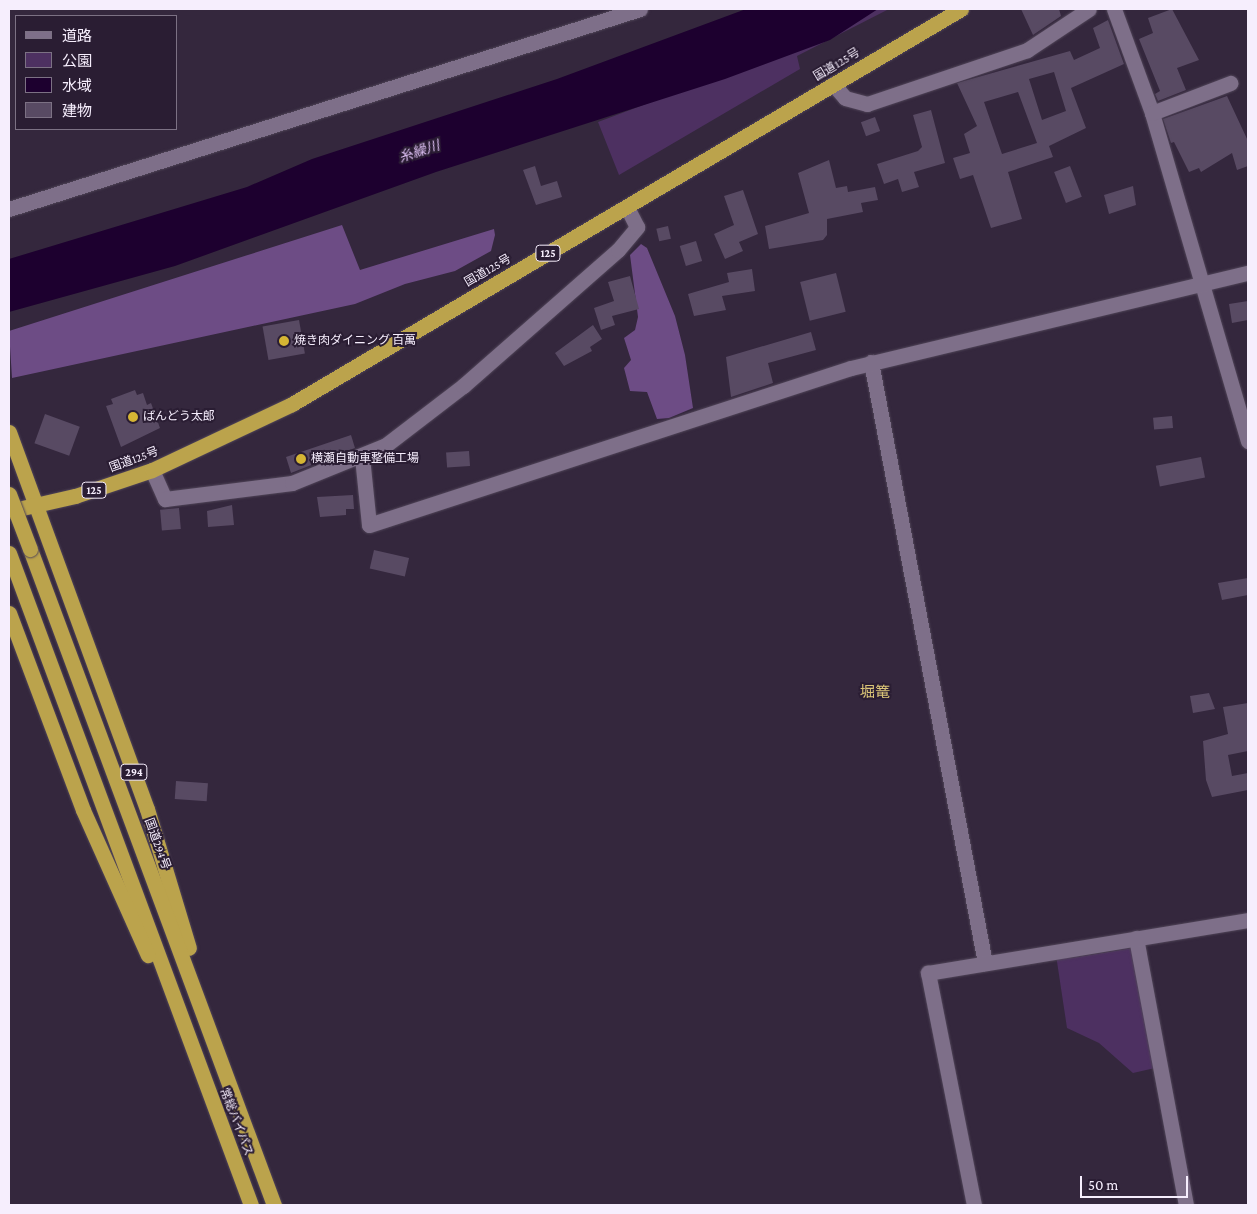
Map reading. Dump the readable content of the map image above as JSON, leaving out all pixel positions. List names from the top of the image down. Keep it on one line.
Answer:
{"streets":{"highway":["国道125号","125","294","国道294号","常総バイパス"]},"crossings":[["国道125号","294"],["294","国道294号"]],"districts":["堀篭"],"water":["糸繰川"],"places":["焼き肉ダイニング 百萬","ばんどう太郎","横瀬自動車整備工場"],"legend":["道路","公園","水域","建物"],"scale_bar":"50 m"}
